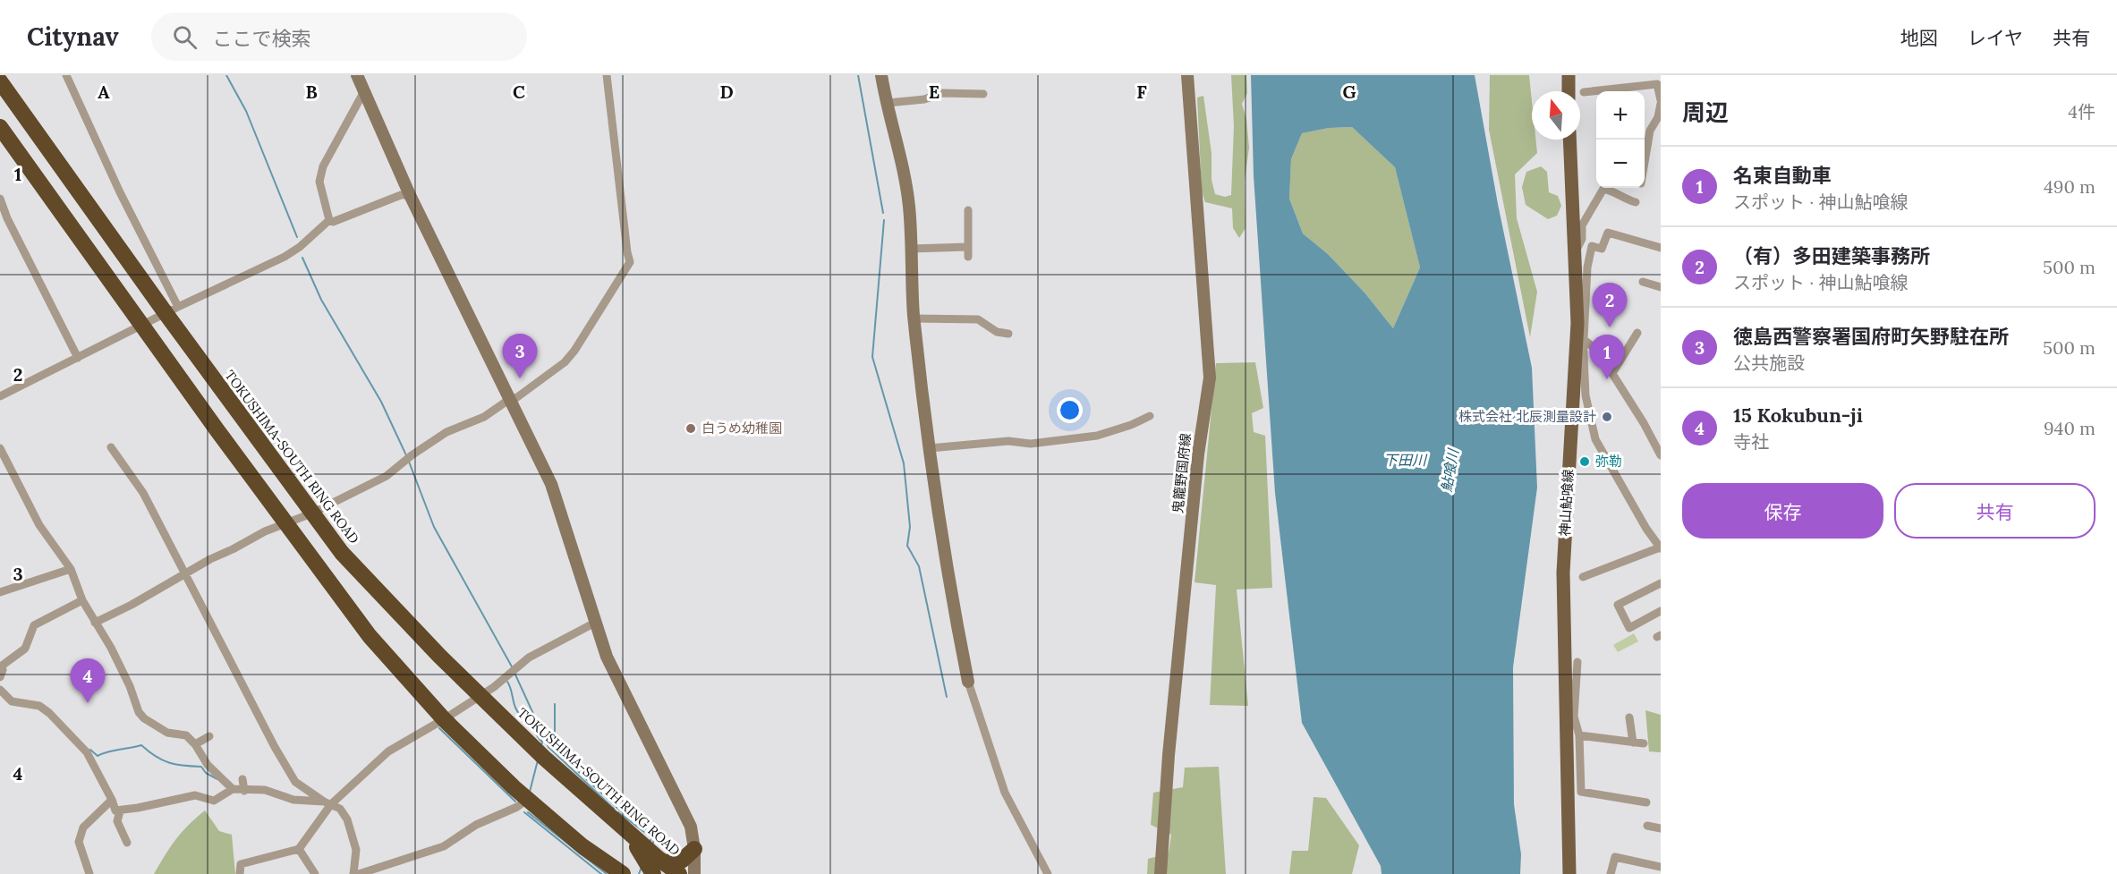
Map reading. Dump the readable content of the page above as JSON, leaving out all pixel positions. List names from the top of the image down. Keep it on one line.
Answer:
{"streets":{"highway":["TOKUSHIMA-SOUTH RING ROAD"],"main road":["神山鮎喰線"],"street":["鬼籠野国府線"]},"water":["下田川","鮎喰川"],"places":["株式会社 北辰測量設計","白うめ幼稚園","弥勒"],"north":"top","page":{"header":"Citynav","search":"ここで検索","nav":["地図","レイヤ","共有"],"heading":["周辺","4件"],"map_buttons":["+","−"],"list":[{"mark":"1","name":"名東自動車","note":"スポット · 神山鮎喰線","value":"490 m"},{"mark":"2","name":"（有）多田建築事務所","note":"スポット · 神山鮎喰線","value":"500 m"},{"mark":"3","name":"徳島西警察署国府町矢野駐在所","note":"公共施設","value":"500 m"},{"mark":"4","name":"15 Kokubun-ji","note":"寺社","value":"940 m"}],"pins":["2","3","1","4"],"buttons":["保存","共有"]},"grid":{"columns":["A","B","C","D","E","F","G"],"rows":["1","2","3","4"]}}
